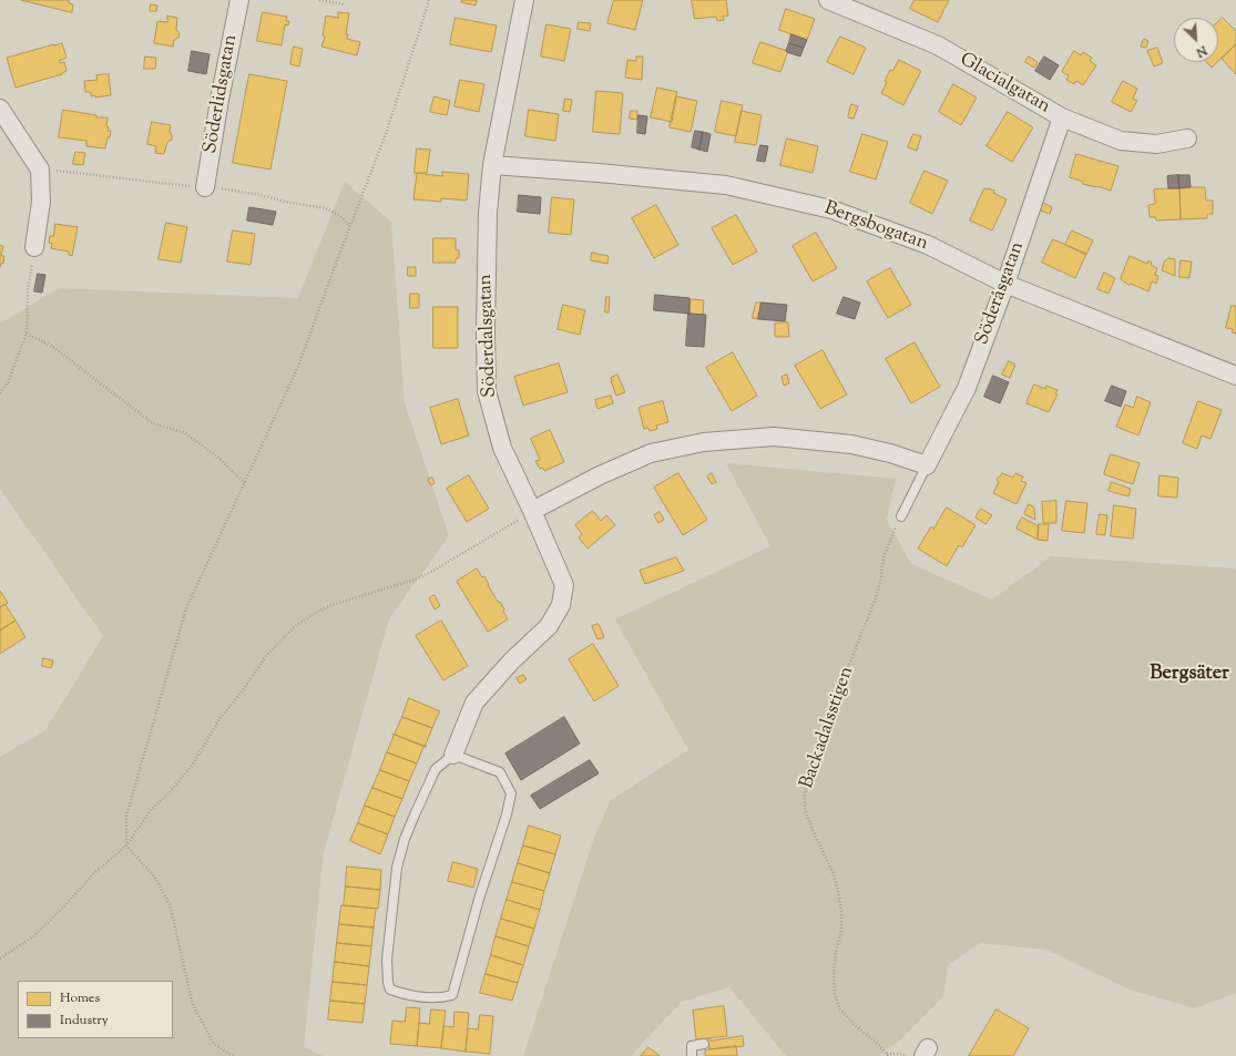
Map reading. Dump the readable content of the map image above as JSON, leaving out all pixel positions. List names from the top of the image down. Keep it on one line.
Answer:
{"streets":{"street":["Glacialgatan","Söderlidsgatan","Bergsbogatan","Söderåsgatan","Söderdalsgatan"],"path":["Backadalsstigen"]},"crossings":[["Glacialgatan","Söderåsgatan"],["Bergsbogatan","Söderåsgatan"],["Bergsbogatan","Söderdalsgatan"]],"districts":["Bergsäter"],"legend":["Homes","Industry"],"north":"bottom right"}
